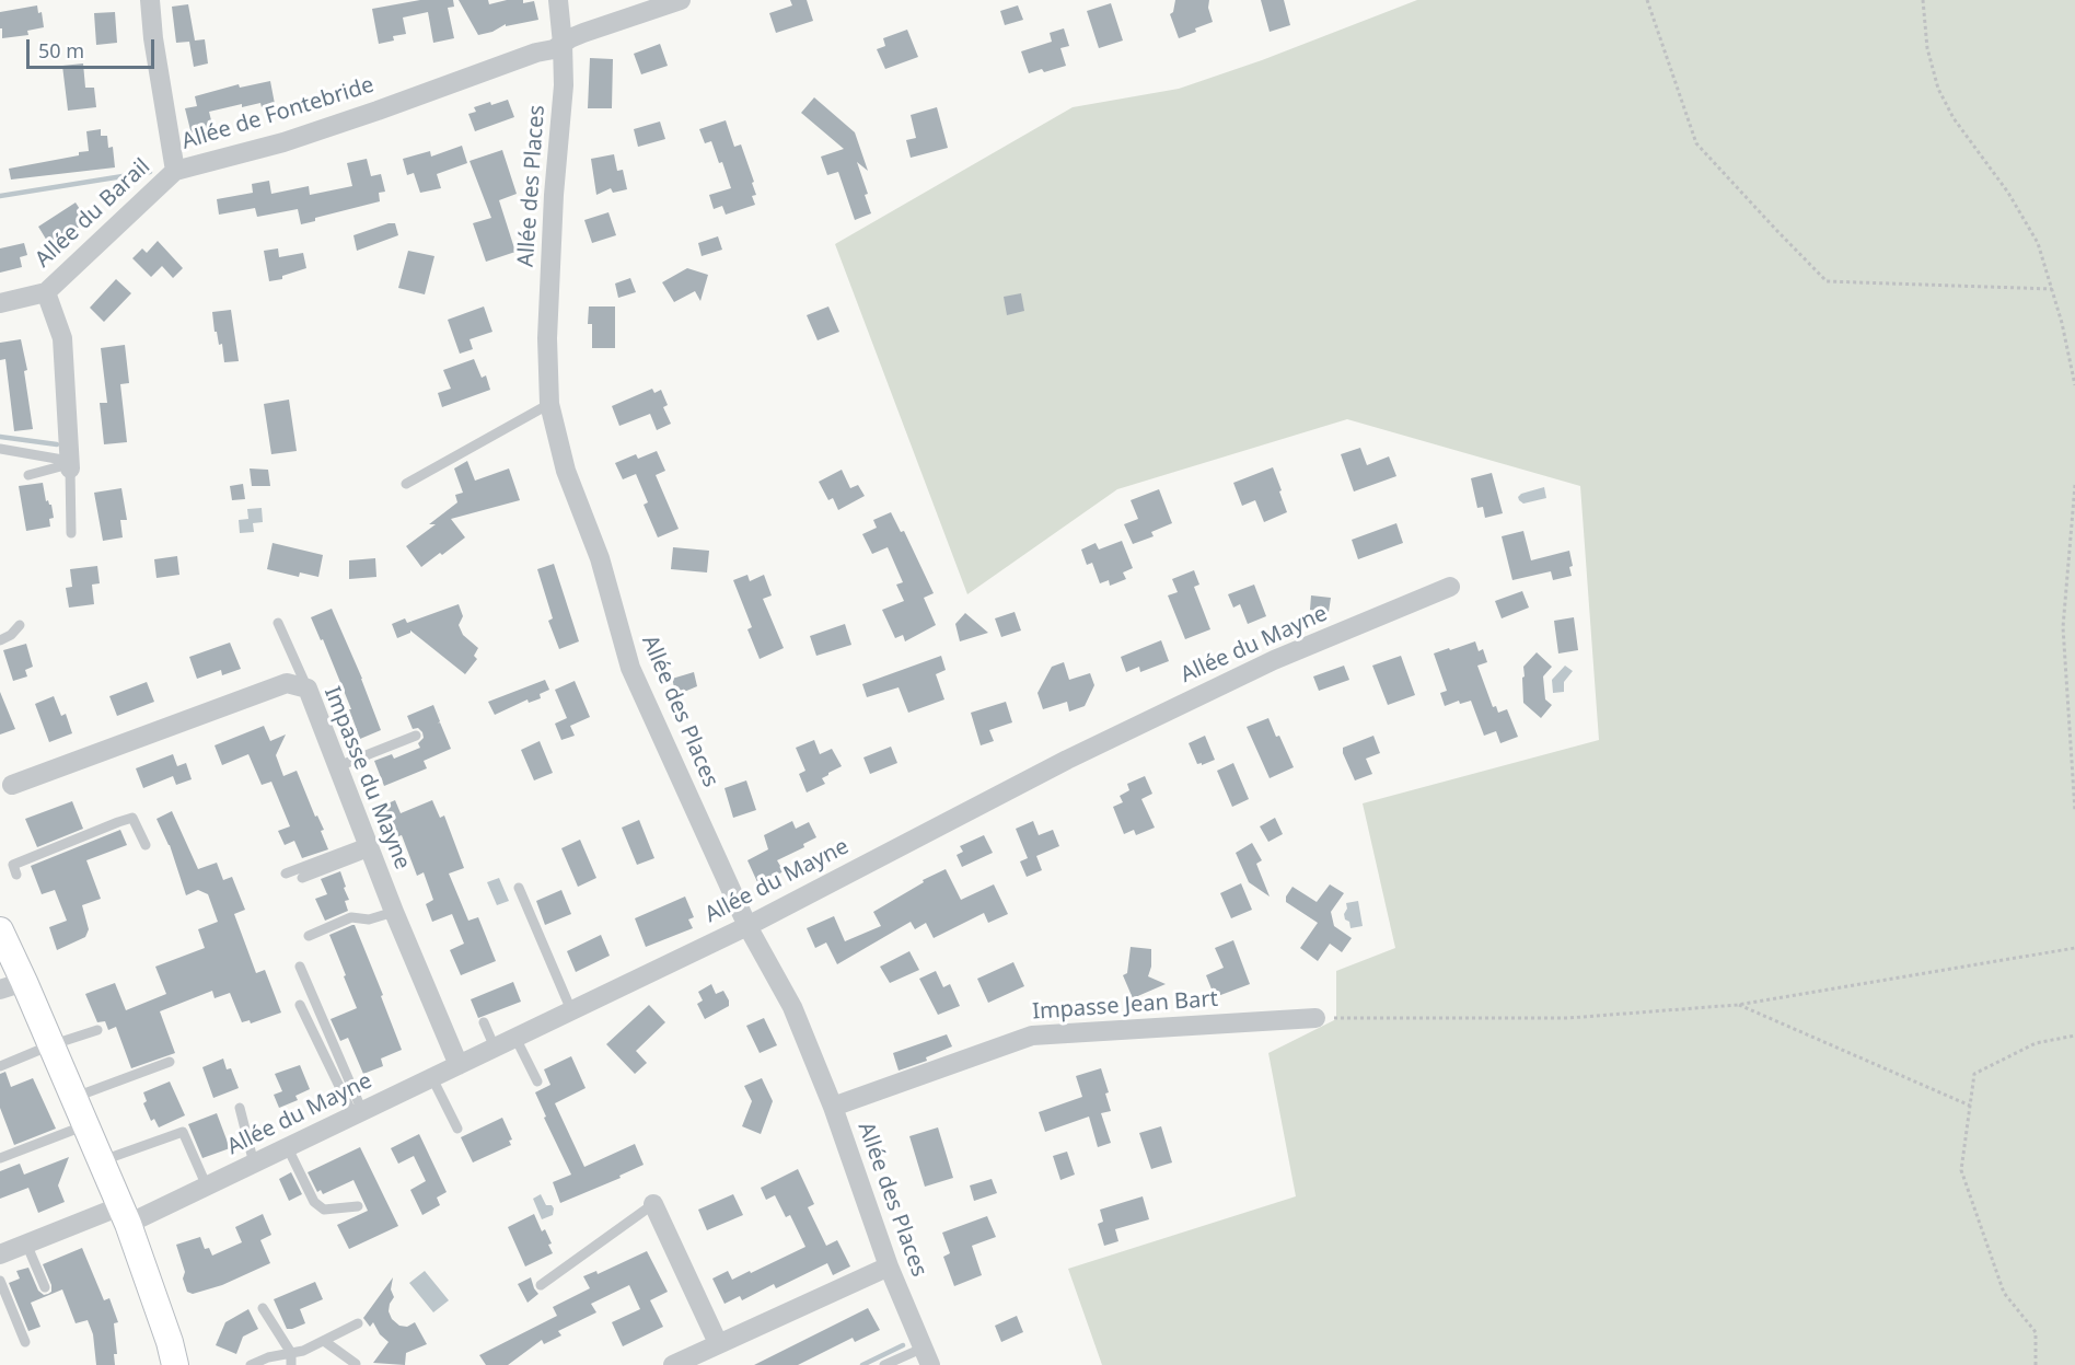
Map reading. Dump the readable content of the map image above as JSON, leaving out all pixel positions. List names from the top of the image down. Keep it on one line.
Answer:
{"streets":{"street":["Allée de Fontebride","Allée des Places","Allée du Barail","Allée du Mayne","Impasse du Mayne","Impasse Jean Bart"]},"crossings":[["Allée de Fontebride","Allée des Places"],["Allée de Fontebride","Allée du Barail"],["Allée des Places","Allée du Mayne"],["Allée des Places","Impasse Jean Bart"],["Allée du Mayne","Impasse du Mayne"]],"scale_bar":"50 m"}
